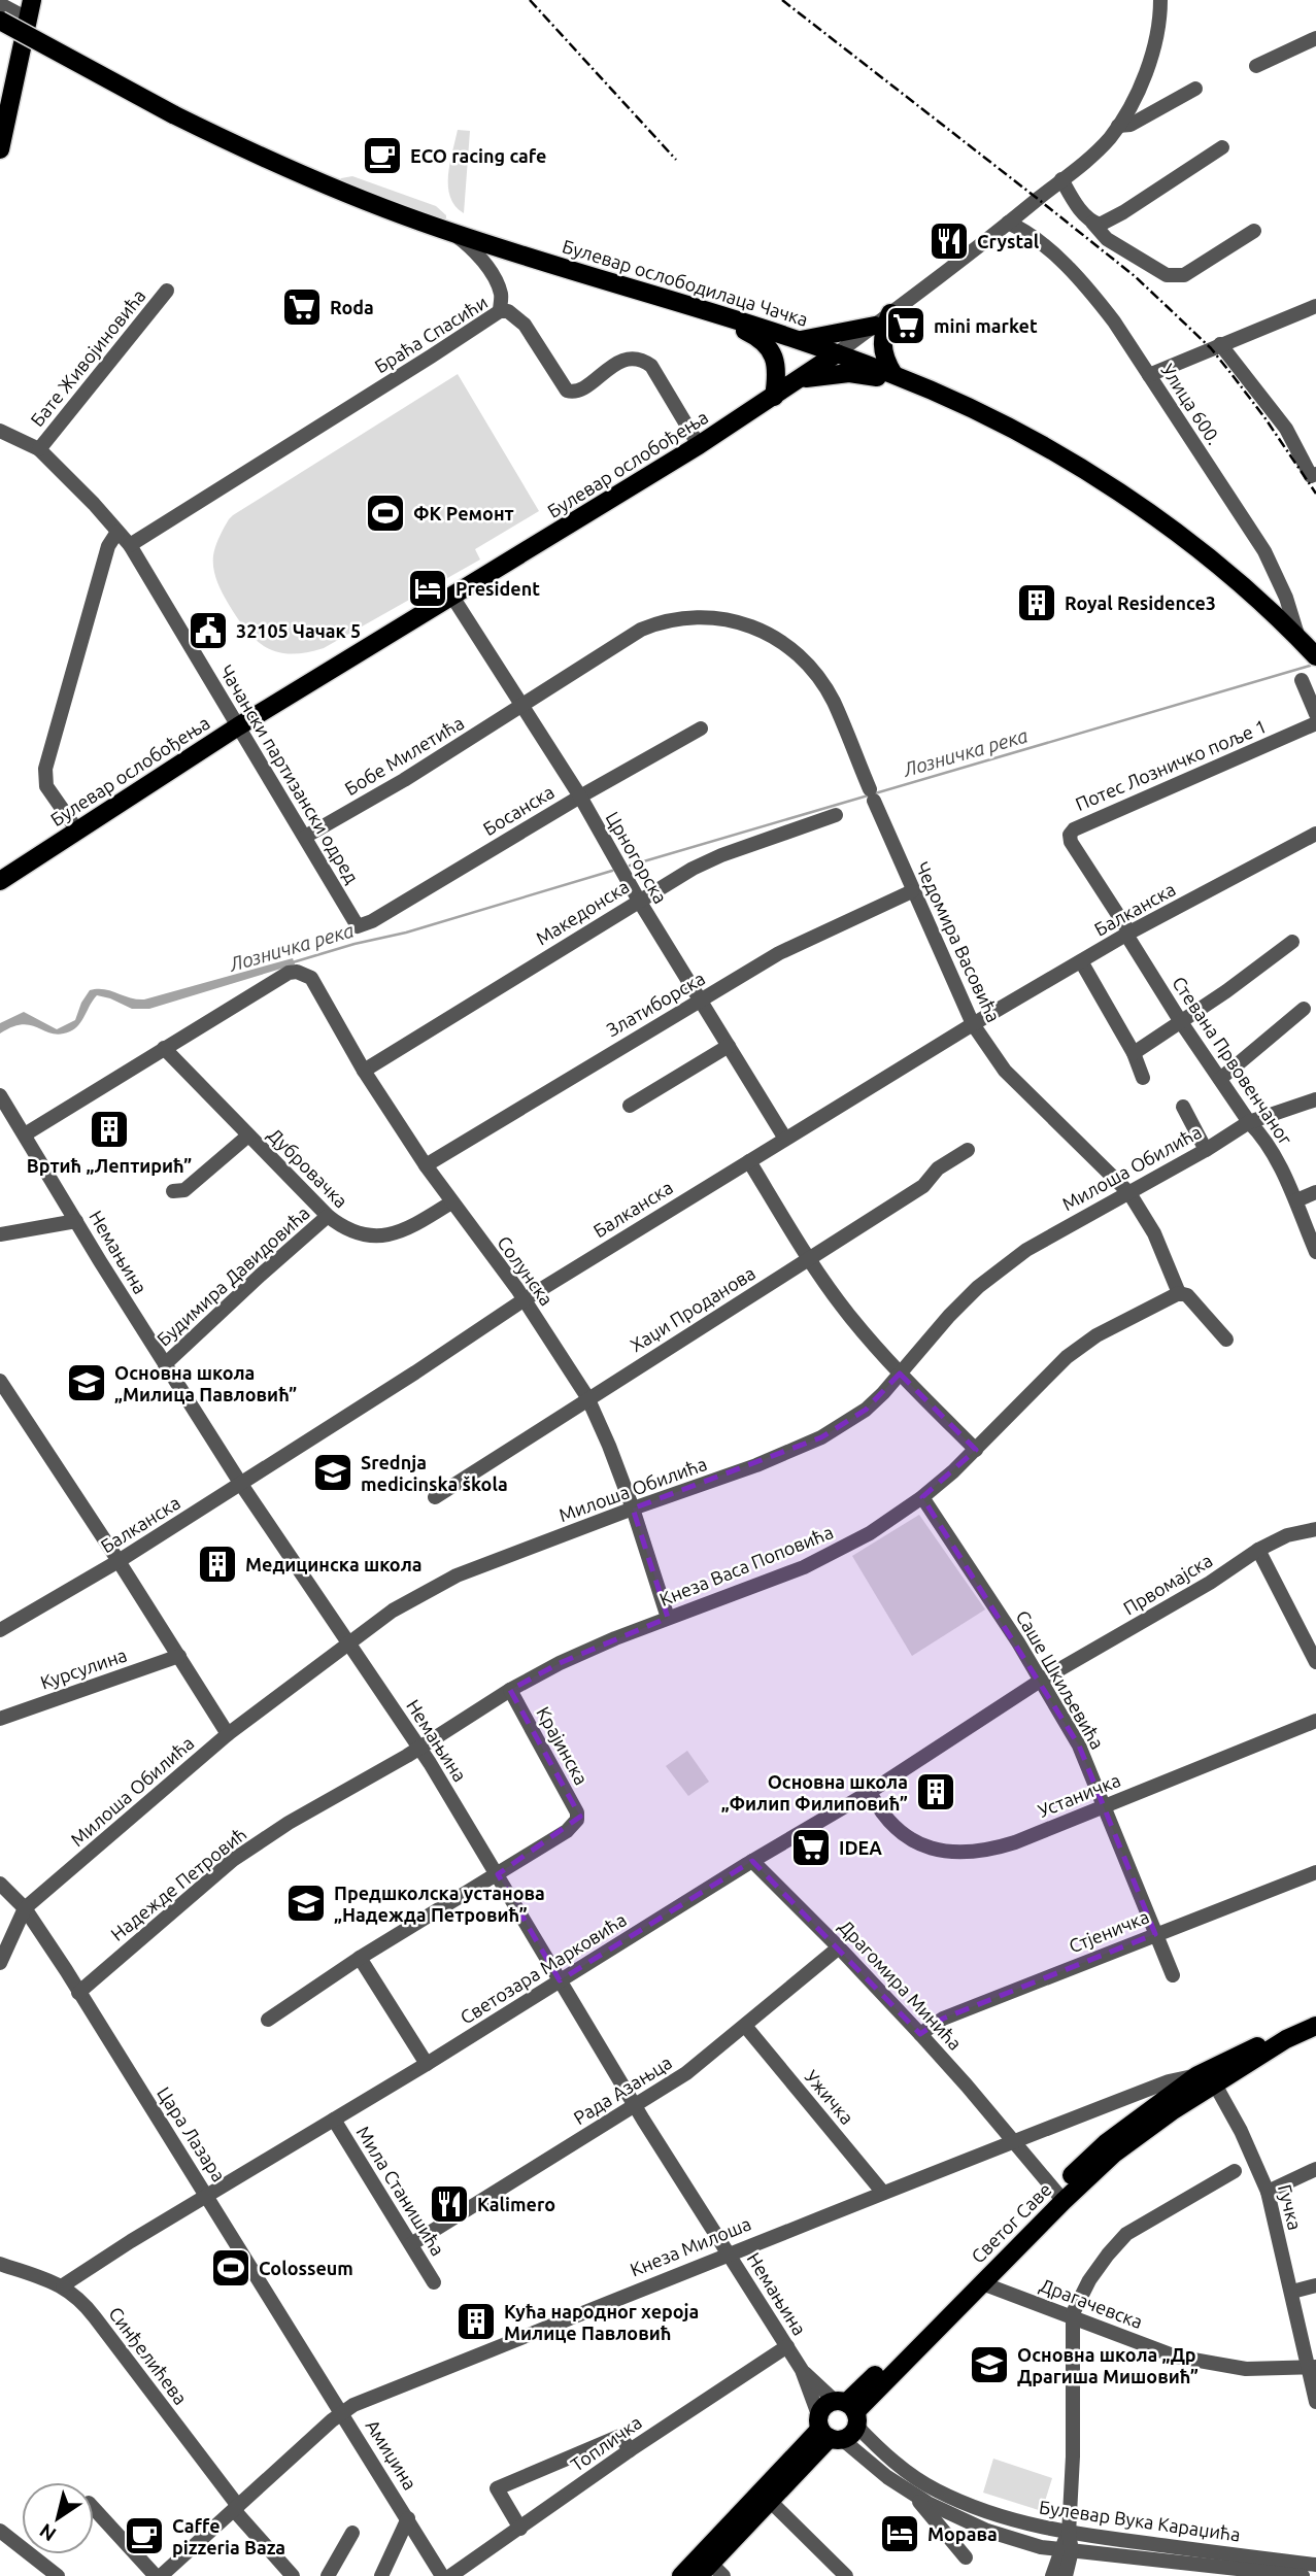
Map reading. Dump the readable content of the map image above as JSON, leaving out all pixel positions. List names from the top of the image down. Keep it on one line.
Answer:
{"streets":{"main road":["Булевар ослободилаца Чачка","Булевар ослобођења","Светог Саве","Кнеза Милоша"],"street":["Браћа Спасићи","Бате Живојиновића","Улица 600.","Бобе Милетића","Потес Лозничко поље 1","Чачански партизански одред","Босанска","Црногорска","Балканска","Македонска","Чедомира Васовића","Златиборска","Стевана Првовенчаног","Дубровачка","Милоша Обилића","Немањина","Солунска","Будимира Давидовића","Хаџи Проданова","Кнеза Васа Поповића","Првомајска","Курсулина","Саше Шкиљевића","Крајинска","Устаничка","Надежде Петровић","Стјеничка","Светозара Марковића","Драгомира Минића","Рада Азањца","Ужичка","Цара Лазара","Мила Станишића","Гучка","Драгачевска","Синђелићева","Топличка","Амиџина","Булевар Вука Караџића"]},"crossings":[["Булевар ослободилаца Чачка","Улица 600."],["Булевар ослободилаца Чачка","Булевар ослобођења"],["Браћа Спасићи","Булевар ослобођења"],["Браћа Спасићи","Чачански партизански одред"],["Бате Живојиновића","Чачански партизански одред"],["Улица 600.","Булевар ослобођења"],["Булевар ослобођења","Чачански партизански одред"],["Булевар ослобођења","Црногорска"],["Бобе Милетића","Чачански партизански одред"],["Бобе Милетића","Црногорска"],["Бобе Милетића","Чедомира Васовића"],["Потес Лозничко поље 1","Балканска"],["Потес Лозничко поље 1","Стевана Првовенчаног"],["Чачански партизански одред","Босанска"],["Босанска","Црногорска"],["Црногорска","Балканска"],["Црногорска","Македонска"],["Црногорска","Чедомира Васовића"],["Црногорска","Златиборска"],["Балканска","Чедомира Васовића"],["Балканска","Стевана Првовенчаног"],["Балканска","Немањина"],["Балканска","Солунска"],["Македонска","Солунска"],["Чедомира Васовића","Златиборска"],["Чедомира Васовића","Милоша Обилића"],["Чедомира Васовића","Кнеза Васа Поповића"],["Златиборска","Солунска"],["Стевана Првовенчаног","Милоша Обилића"],["Дубровачка","Солунска"],["Дубровачка","Будимира Давидовића"],["Милоша Обилића","Немањина"],["Милоша Обилића","Солунска"],["Милоша Обилића","Цара Лазара"],["Немањина","Будимира Давидовића"],["Немањина","Кнеза Васа Поповића"],["Немањина","Крајинска"],["Немањина","Надежде Петровић"],["Немањина","Светозара Марковића"],["Немањина","Рада Азањца"],["Немањина","Кнеза Милоша"],["Немањина","Топличка"],["Немањина","Булевар Вука Караџића"],["Солунска","Хаџи Проданова"],["Солунска","Кнеза Васа Поповића"],["Кнеза Васа Поповића","Саше Шкиљевића"],["Кнеза Васа Поповића","Крајинска"],["Кнеза Васа Поповића","Надежде Петровић"],["Првомајска","Саше Шкиљевића"],["Првомајска","Светозара Марковића"],["Саше Шкиљевића","Устаничка"],["Саше Шкиљевића","Стјеничка"],["Саше Шкиљевића","Светозара Марковића"],["Устаничка","Светозара Марковића"],["Надежде Петровић","Цара Лазара"],["Стјеничка","Драгомира Минића"],["Светозара Марковића","Драгомира Минића"],["Светозара Марковића","Цара Лазара"],["Светозара Марковића","Мила Станишића"],["Светозара Марковића","Синђелићева"],["Драгомира Минића","Рада Азањца"],["Драгомира Минића","Светог Саве"],["Драгомира Минића","Кнеза Милоша"],["Рада Азањца","Ужичка"],["Рада Азањца","Мила Станишића"],["Ужичка","Кнеза Милоша"],["Цара Лазара","Кнеза Милоша"],["Цара Лазара","Амиџина"],["Гучка","Светог Саве"],["Гучка","Кнеза Милоша"],["Гучка","Драгачевска"],["Светог Саве","Кнеза Милоша"],["Светог Саве","Драгачевска"],["Светог Саве","Булевар Вука Караџића"],["Кнеза Милоша","Синђелићева"],["Кнеза Милоша","Амиџина"]],"water":["Лозничка река"],"places":{"cafe":["ECO racing cafe","Caffe pizzeria Baza"],"restaurant":["Crystal","Kalimero"],"supermarket":["Roda","mini market","IDEA"],"sports":["ФК Ремонт","Colosseum"],"hotel":["President","Морава"],"building":["Royal Residence3","Вртић „Лептирић”","Медицинска школа","Основна школа „Филип Филиповић”","Кућа народног хероја Милице Павловић"],"public building":["32105 Чачак 5"],"school or university":["Основна школа „Милица Павловић”","Srednja medicinska škola","Предшколска установа „Надежда Петровић”","Основна школа „Др Драгиша Мишовић”"]},"north":"bottom left"}
